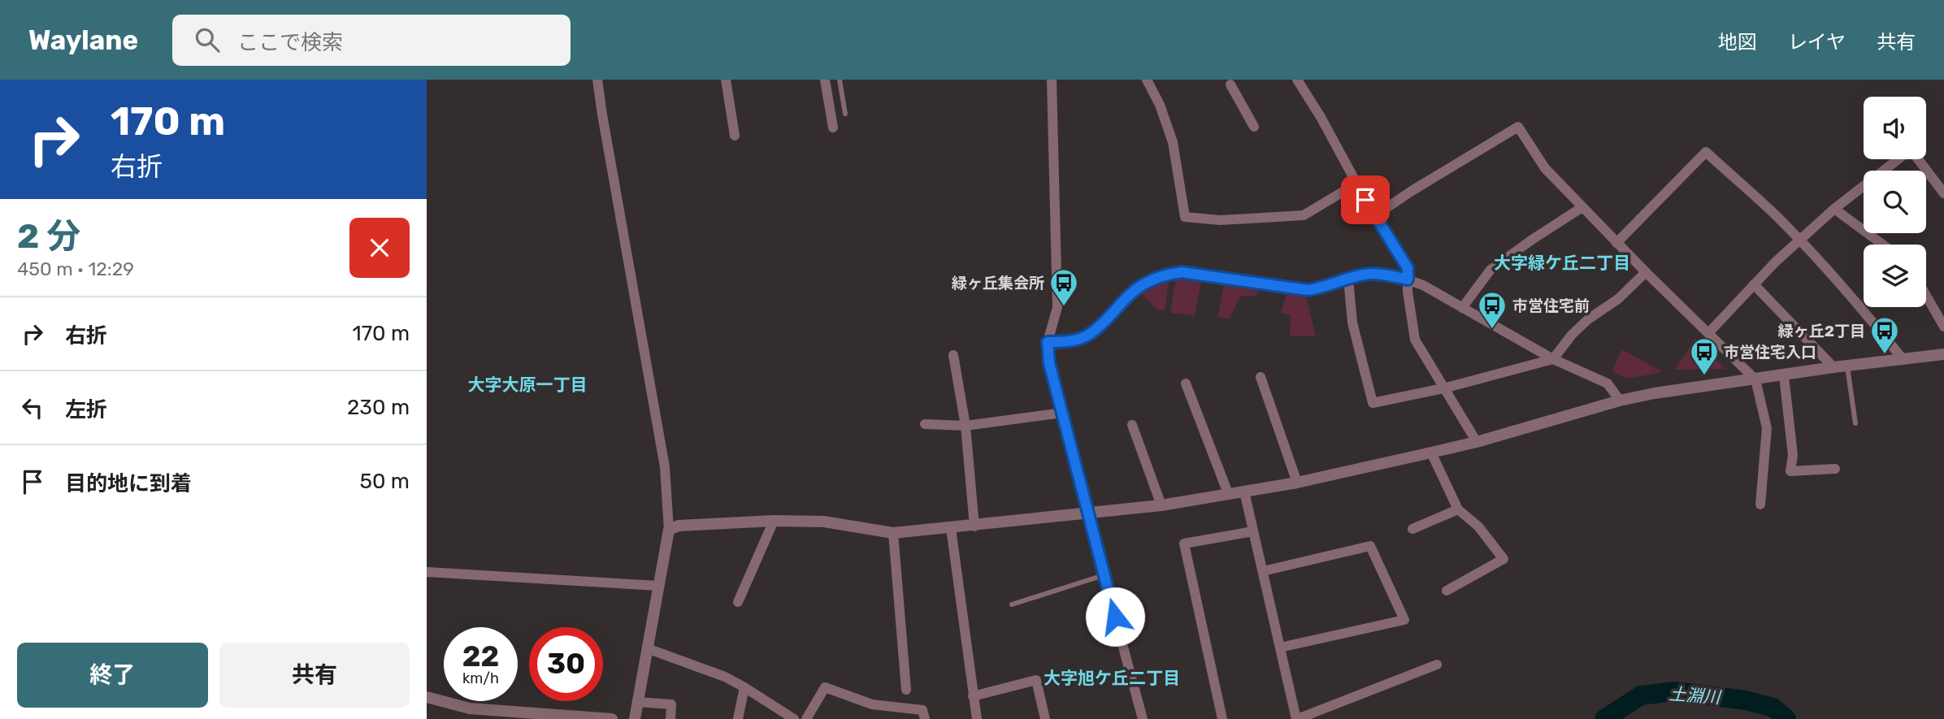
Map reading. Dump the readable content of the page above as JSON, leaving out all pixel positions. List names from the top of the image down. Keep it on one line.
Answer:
{"districts":["大字緑ケ丘二丁目","大字大原一丁目","大字旭ケ丘二丁目"],"water":["土淵川"],"places":{"bus stop":["緑ヶ丘集会所","市営住宅前","緑ヶ丘2丁目","市営住宅入口"]},"page":{"header":"Waylane","search":"ここで検索","nav":["地図","レイヤ","共有"],"turn":["170 m","右折"],"heading":["2 分","450 m · 12:29"],"list":[{"name":"右折","value":"170 m"},{"name":"左折","value":"230 m"},{"name":"目的地に到着","value":"50 m"}],"speed":"22 km/h","limit":"30","buttons":["終了","共有"]}}
